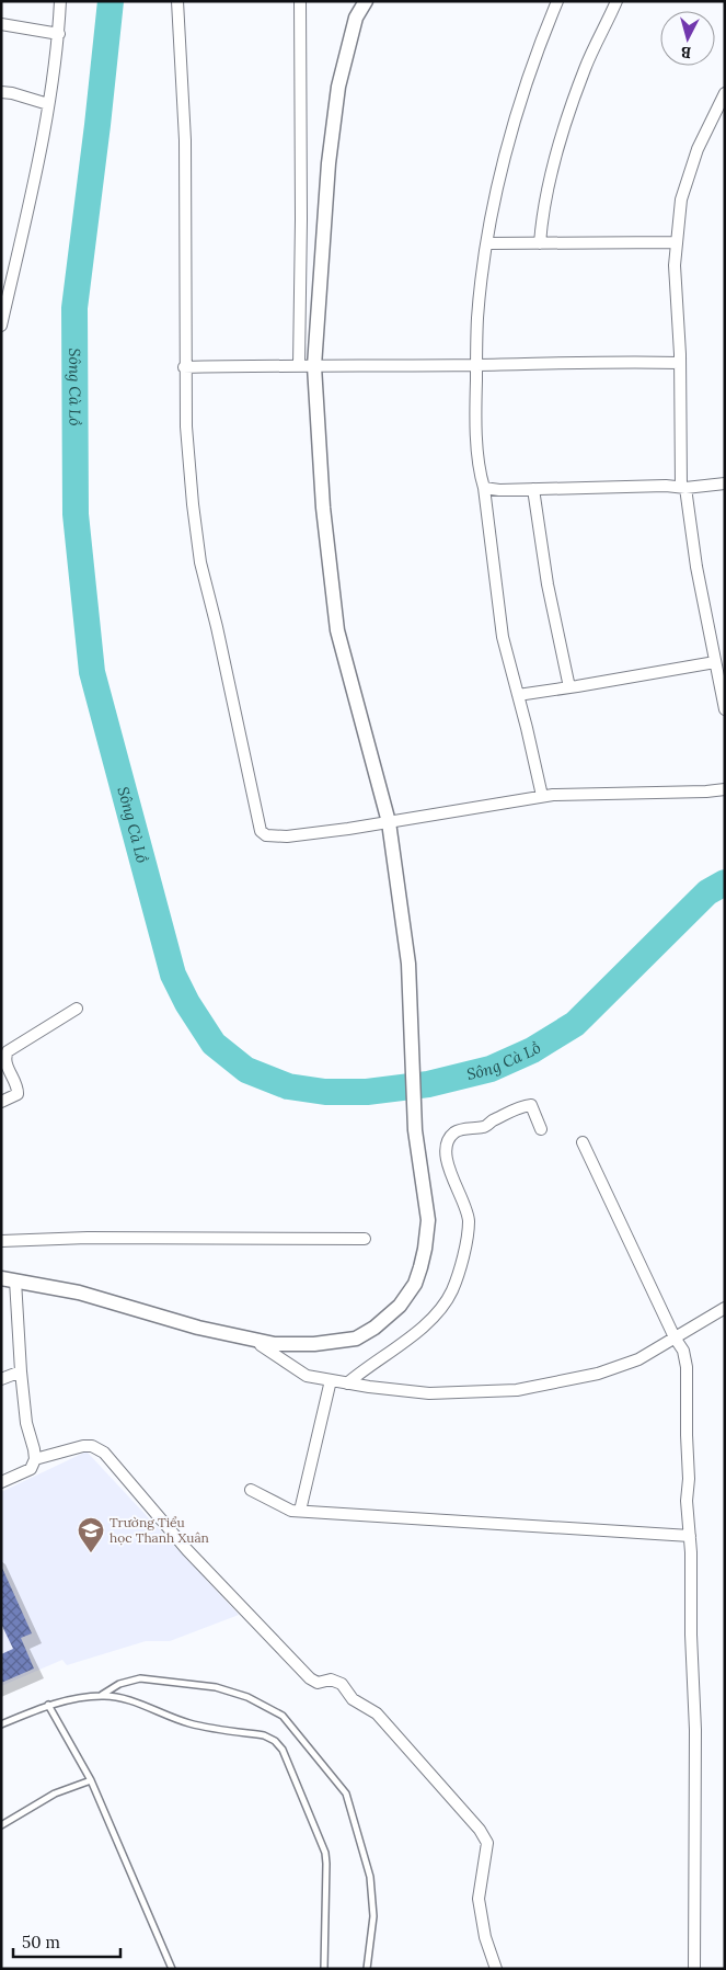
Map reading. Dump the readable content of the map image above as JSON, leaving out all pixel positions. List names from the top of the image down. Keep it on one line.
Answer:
{"water":["Sông Cà Lồ"],"places":{"school or university":["Trường Tiểu học Thanh Xuân"]},"scale_bar":"50 m","north":"bottom"}
